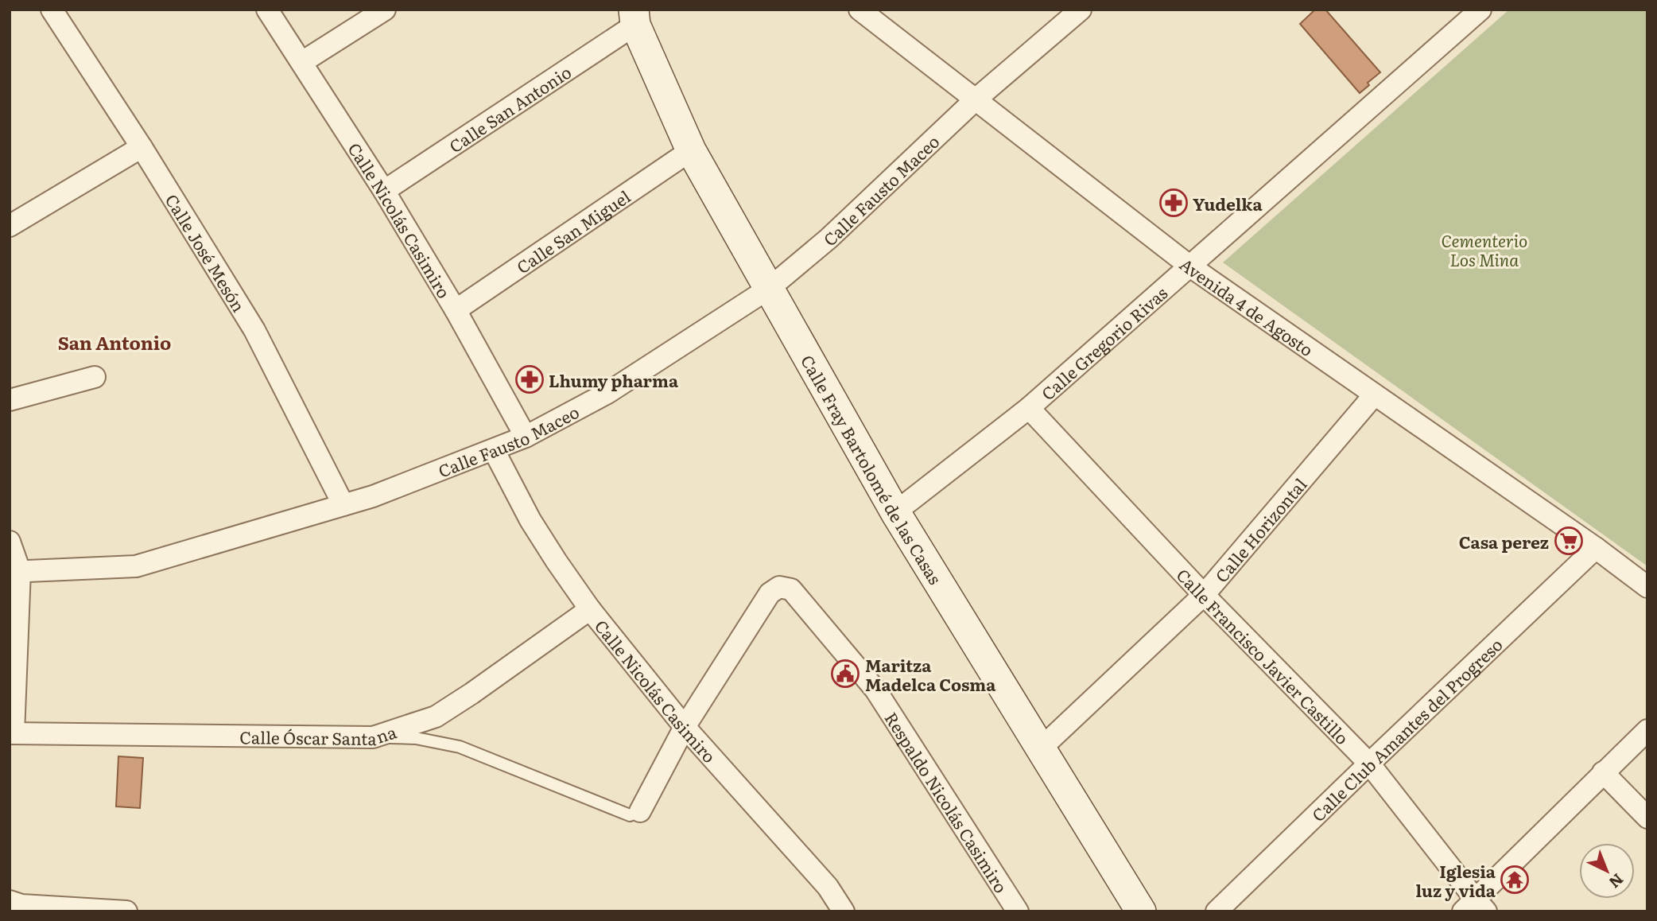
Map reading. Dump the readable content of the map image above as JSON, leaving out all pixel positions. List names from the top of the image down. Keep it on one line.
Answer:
{"streets":{"main road":["Calle Fray Bartolomé de las Casas"],"street":["Calle San Antonio","Calle Fausto Maceo","Calle Nicolás Casimiro","Calle San Miguel","Calle José Mesón","Avenida 4 de Agosto","Calle Gregorio Rivas","Calle Horizontal","Calle Francisco Javier Castillo","Calle Club Amantes del Progreso","Calle Óscar Santana","Respaldo Nicolás Casimiro"]},"crossings":[["Calle San Antonio","Calle Nicolás Casimiro"],["Calle San Antonio","Calle Fray Bartolomé de las Casas"],["Calle Fausto Maceo","Calle Nicolás Casimiro"],["Calle Fausto Maceo","Calle José Mesón"],["Calle Fausto Maceo","Avenida 4 de Agosto"],["Calle Fausto Maceo","Calle Fray Bartolomé de las Casas"],["Calle Nicolás Casimiro","Calle San Miguel"],["Calle Nicolás Casimiro","Calle Óscar Santana"],["Calle Nicolás Casimiro","Respaldo Nicolás Casimiro"],["Calle San Miguel","Calle Fray Bartolomé de las Casas"],["Avenida 4 de Agosto","Calle Gregorio Rivas"],["Avenida 4 de Agosto","Calle Horizontal"],["Avenida 4 de Agosto","Calle Club Amantes del Progreso"],["Calle Gregorio Rivas","Calle Fray Bartolomé de las Casas"],["Calle Gregorio Rivas","Calle Francisco Javier Castillo"],["Calle Fray Bartolomé de las Casas","Calle Horizontal"],["Calle Horizontal","Calle Francisco Javier Castillo"],["Calle Francisco Javier Castillo","Calle Club Amantes del Progreso"]],"districts":["San Antonio"],"parks":["Cementerio Los Mina"],"places":{"pharmacy":["Yudelka","Lhumy pharma"],"supermarket":["Casa perez"],"public building":["Maritza Madelca Cosma"],"temple":["Iglesia luz y vida"]},"north":"bottom right"}
